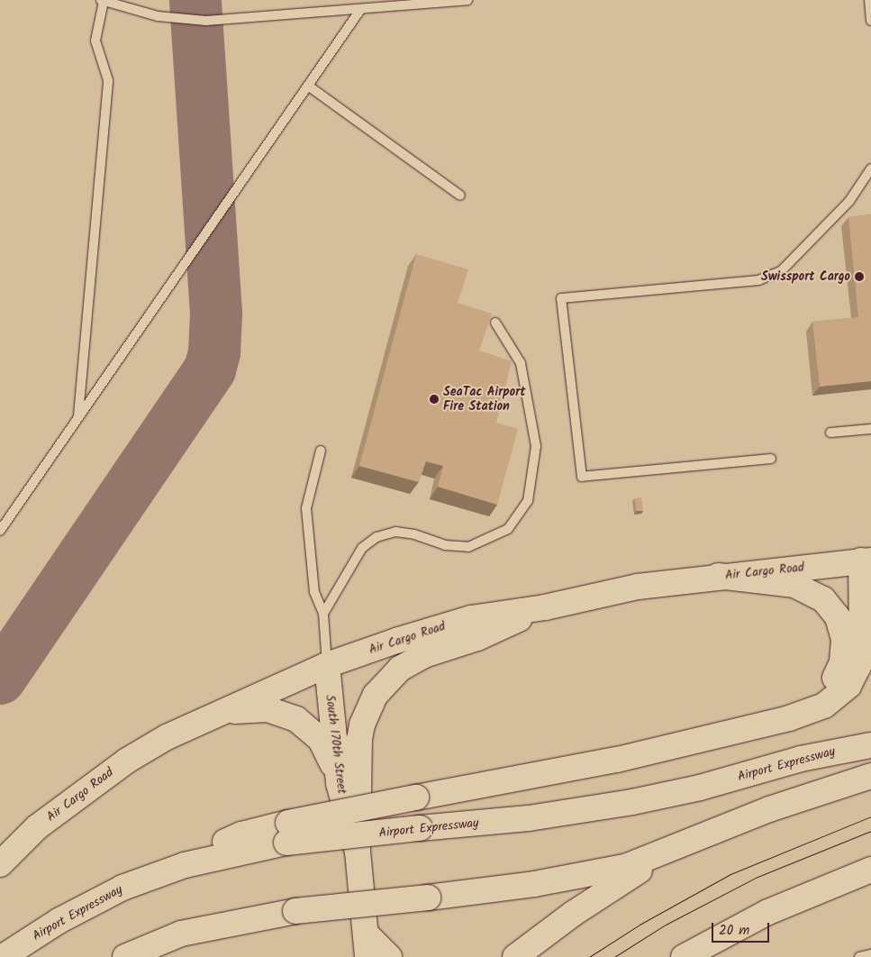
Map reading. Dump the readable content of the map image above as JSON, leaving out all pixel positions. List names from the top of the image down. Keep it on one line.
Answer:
{"streets":{"main road":["Air Cargo Road","South 170th Street","Airport Expressway"]},"crossings":[["Air Cargo Road","South 170th Street"]],"places":["Swissport Cargo","SeaTac Airport Fire Station"],"scale_bar":"20 m"}
